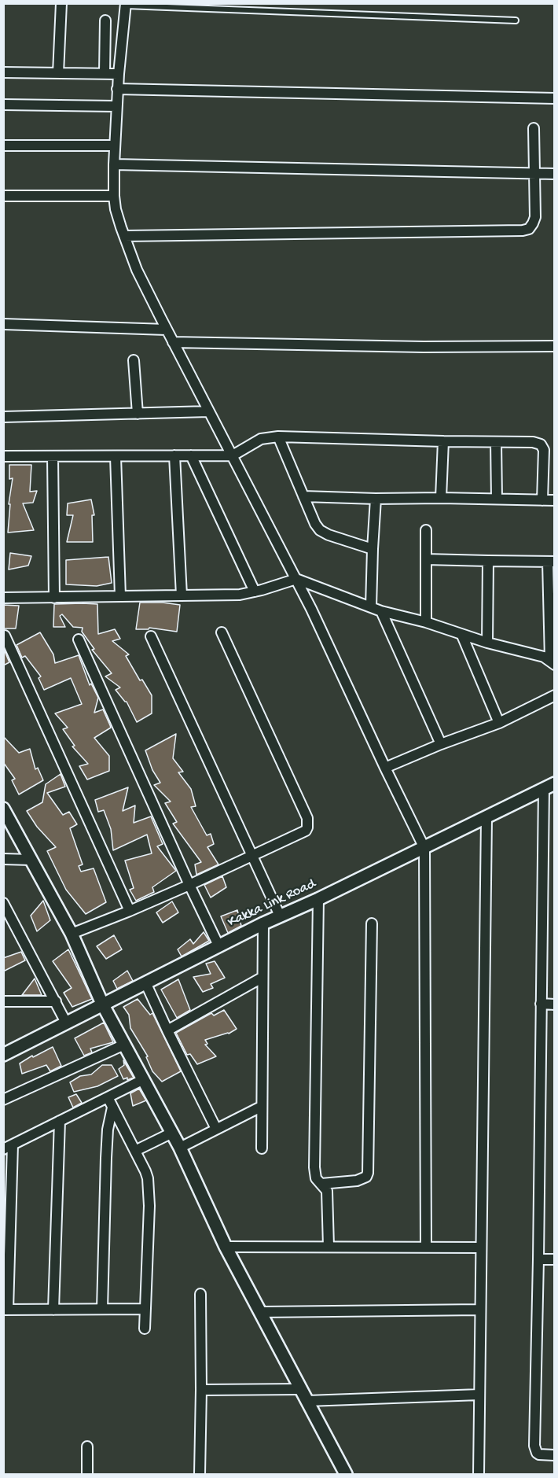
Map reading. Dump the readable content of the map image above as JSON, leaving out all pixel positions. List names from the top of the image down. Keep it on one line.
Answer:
{"streets":{"street":["Kakka Link Road"]}}
